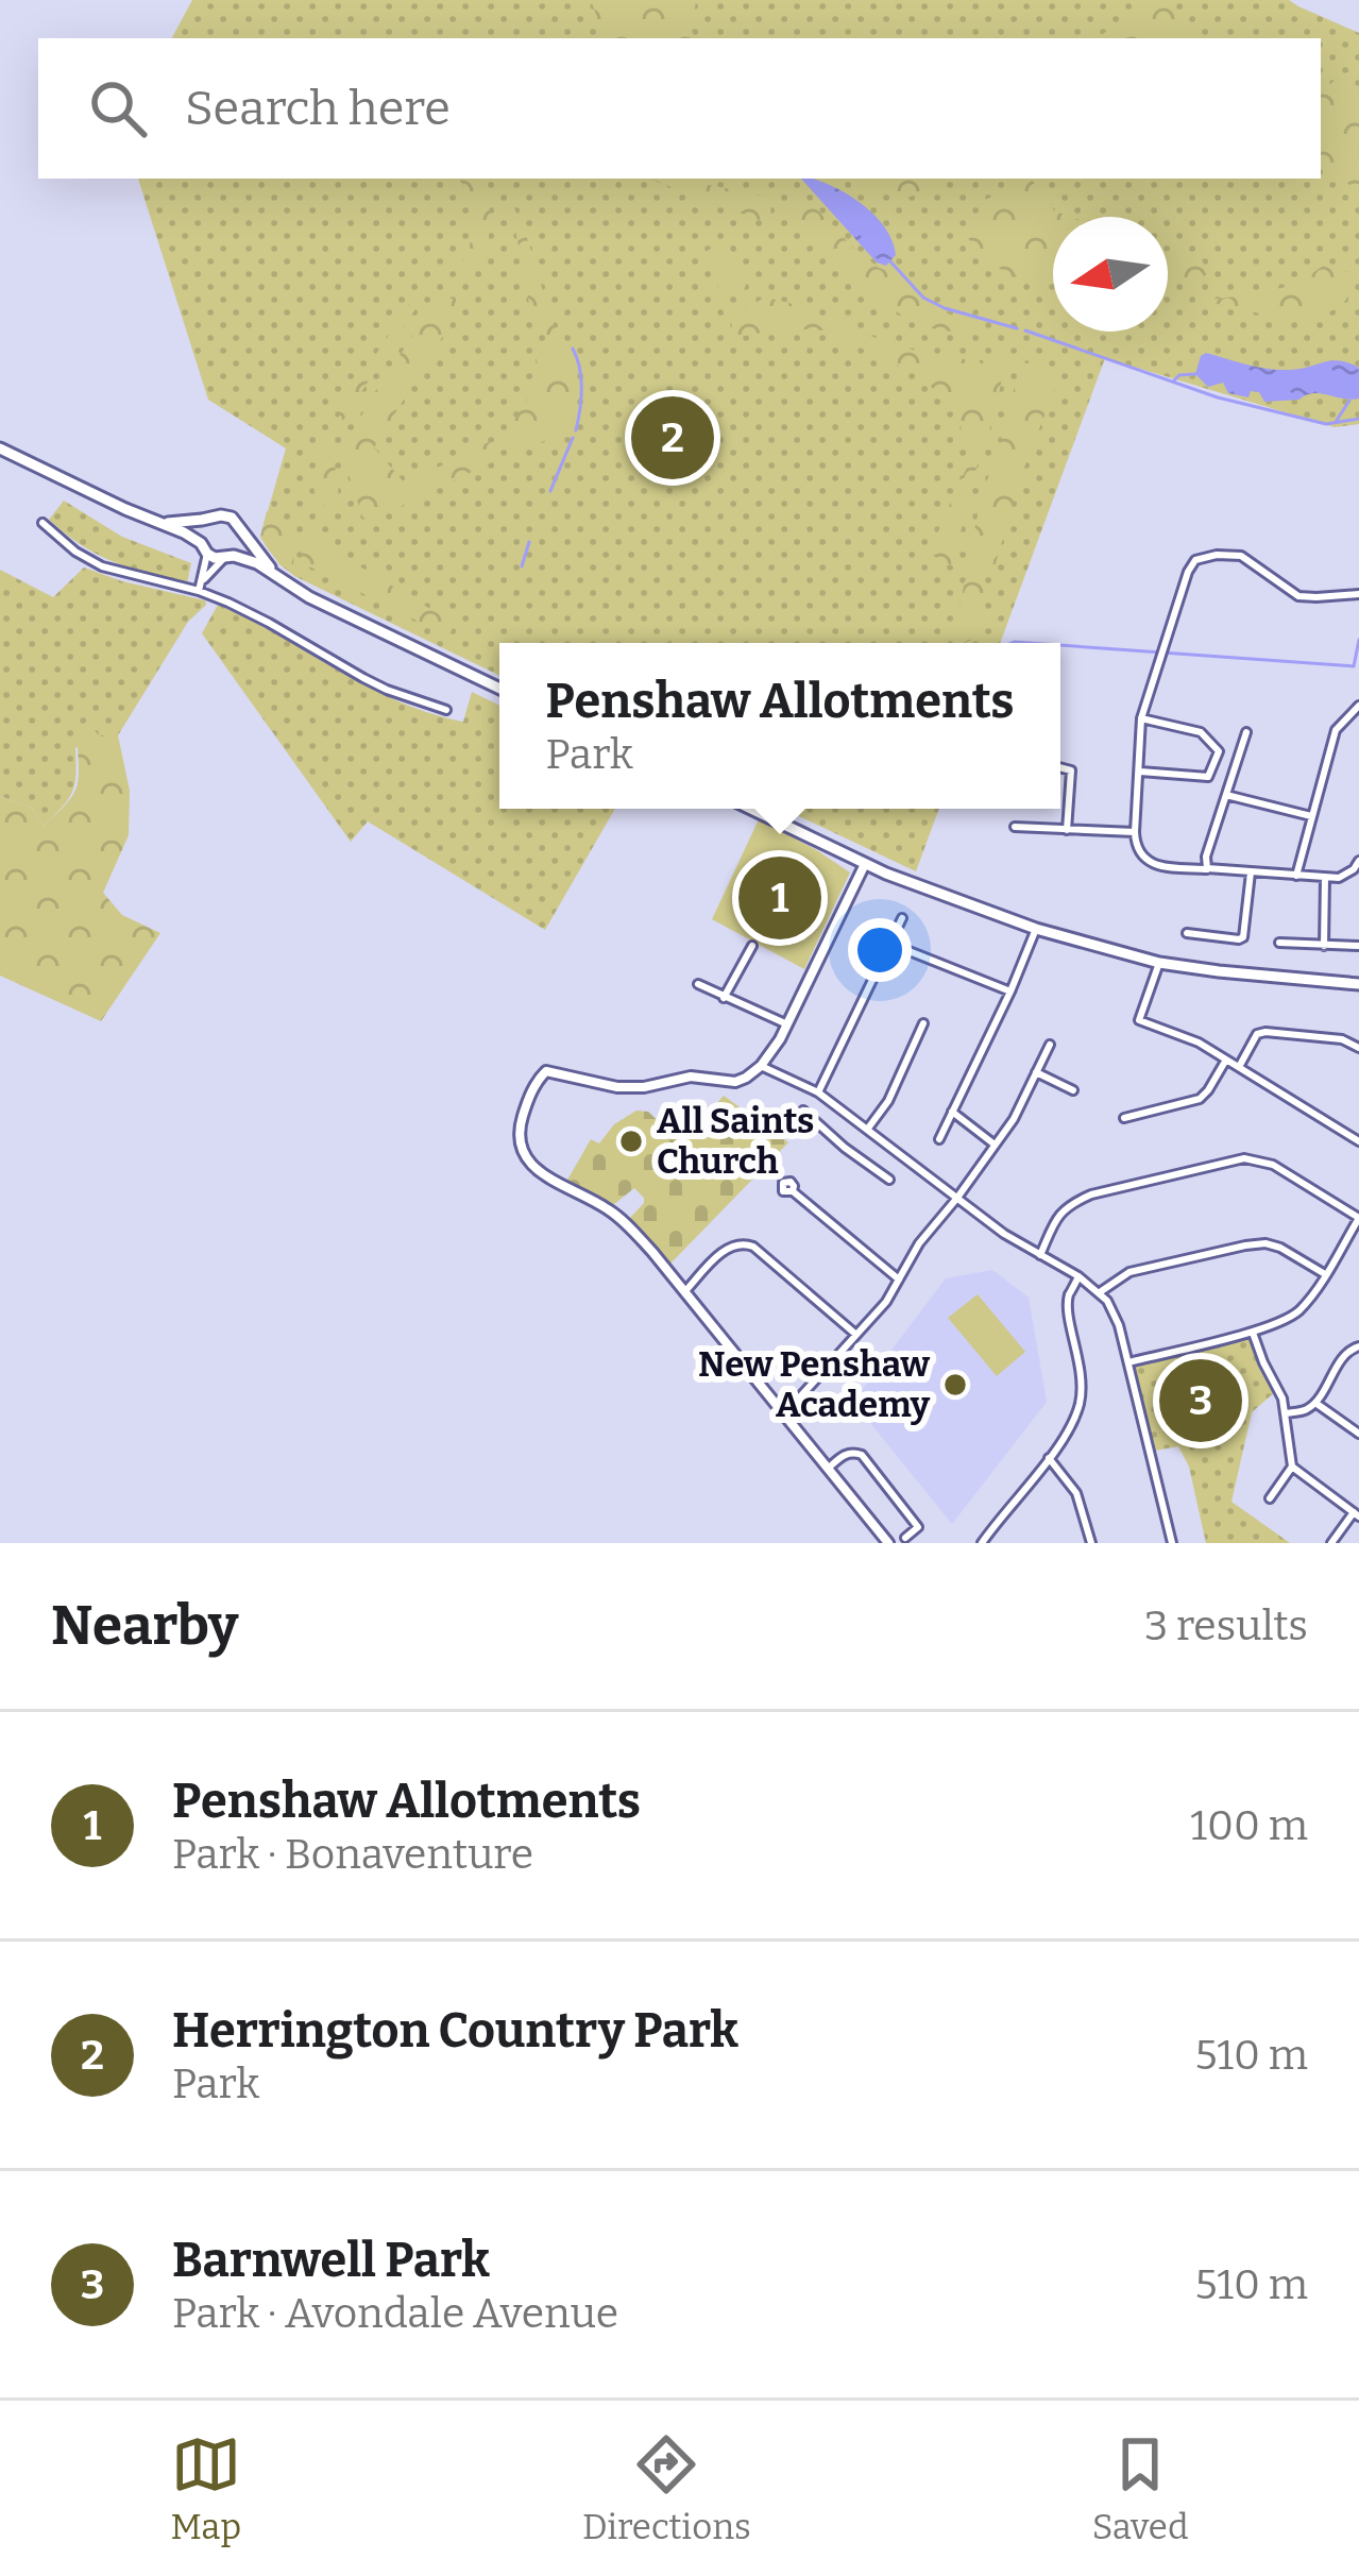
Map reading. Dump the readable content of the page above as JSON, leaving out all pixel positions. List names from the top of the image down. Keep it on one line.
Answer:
{"places":["All Saints Church","New Penshaw Academy"],"north":"left","page":{"search":"Search here","pins":["2","1","3"],"popup":["Penshaw Allotments","Park"],"heading":["Nearby","3 results"],"list":[{"mark":"1","name":"Penshaw Allotments","note":"Park · Bonaventure","value":"100 m"},{"mark":"2","name":"Herrington Country Park","note":"Park","value":"510 m"},{"mark":"3","name":"Barnwell Park","note":"Park · Avondale Avenue","value":"510 m"}],"nav":["Map","Directions","Saved"]}}
